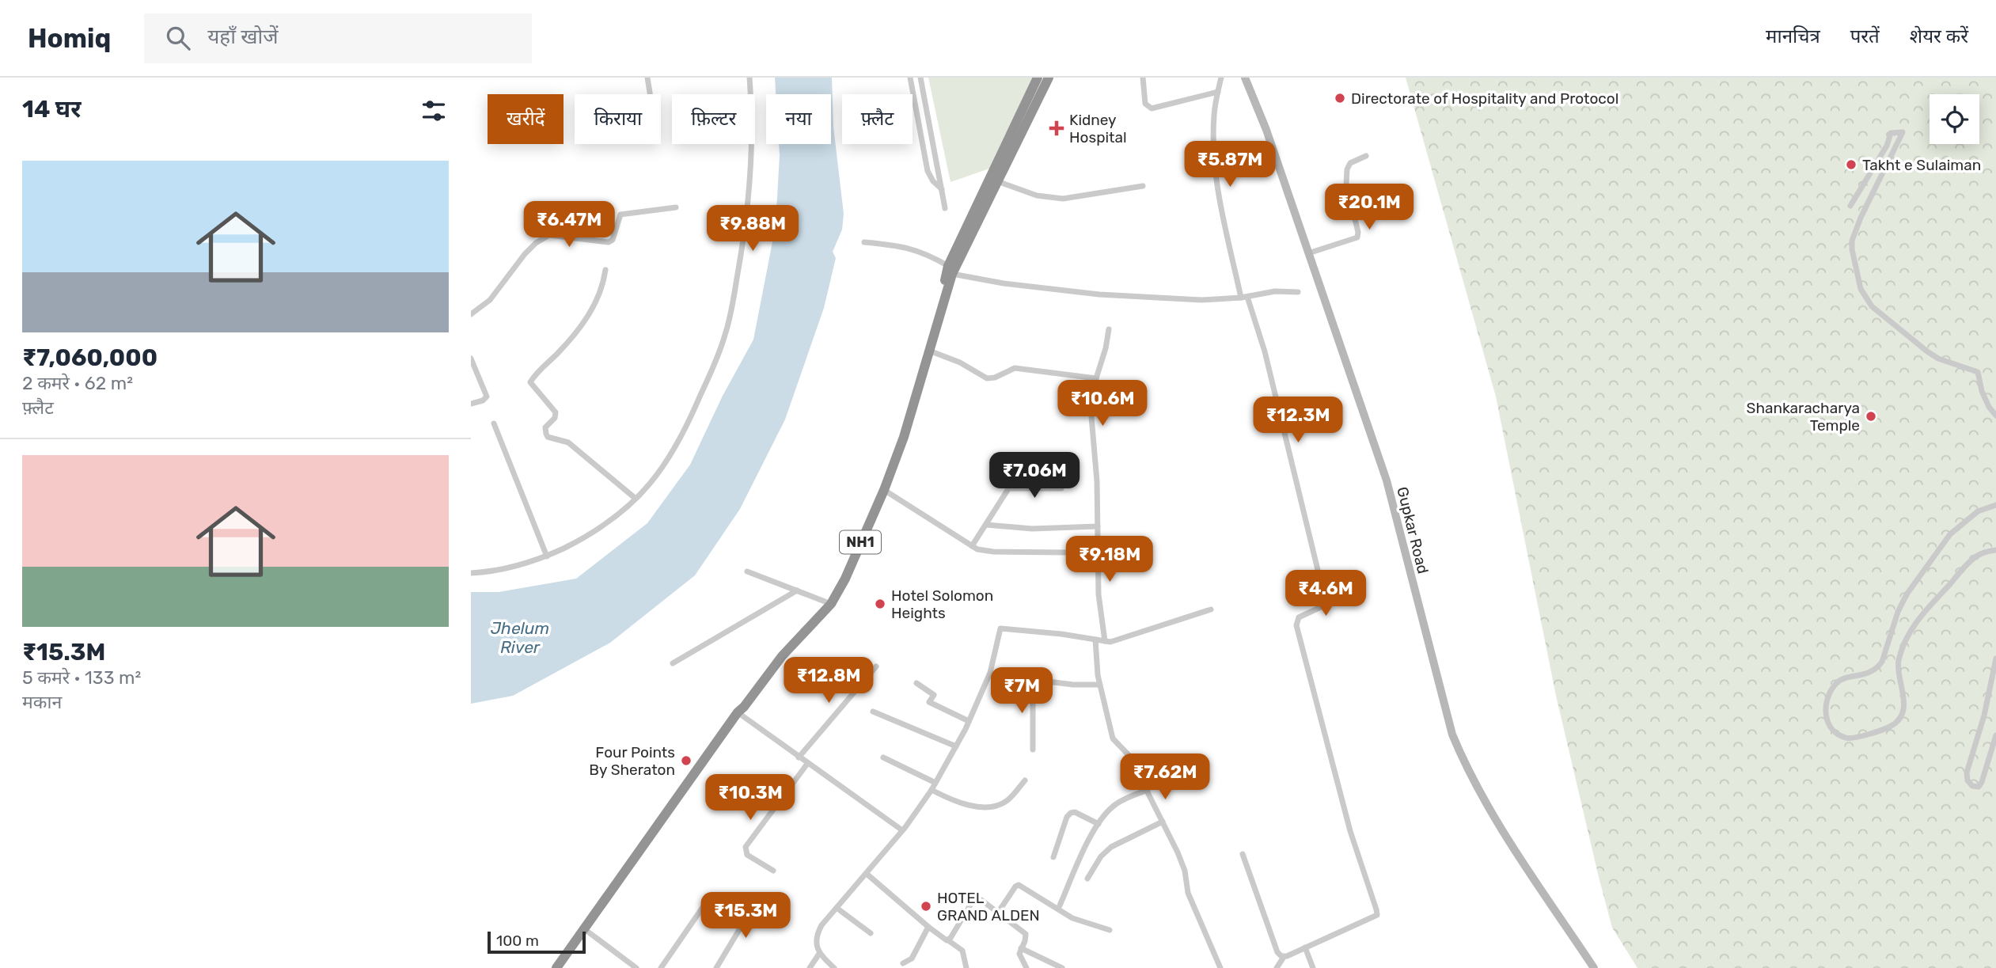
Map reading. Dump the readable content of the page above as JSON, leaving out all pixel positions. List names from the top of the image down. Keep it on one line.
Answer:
{"streets":{"highway":["NH1"],"main road":["Gupkar Road"]},"water":["Jhelum River"],"places":{"other":["Directorate of Hospitality and Protocol","Takht e Sulaiman","Shankaracharya Temple","Hotel Solomon Heights","Four Points By Sheraton","HOTEL GRAND ALDEN"],"health":["Kidney Hospital"]},"scale_bar":"100 m","page":{"header":"Homiq","search":"यहाँ खोजें","nav":["मानचित्र","परतें","शेयर करें"],"heading":"14 घर","chip":["खरीदें","किराया","फ़िल्टर","नया","फ़्लैट"],"price":["₹5.87M","₹20.1M","₹6.47M","₹9.88M","₹10.6M","₹12.3M","₹7.06M","₹9.18M","₹4.6M","₹12.8M","₹7M","₹7.62M","₹10.3M","₹15.3M"],"list":[{"name":"₹7,060,000","note":"2 कमरे · 62 m² · फ़्लैट"},{"name":"₹15.3M","note":"5 कमरे · 133 m² · मकान"}],"scale":"100 m"}}
